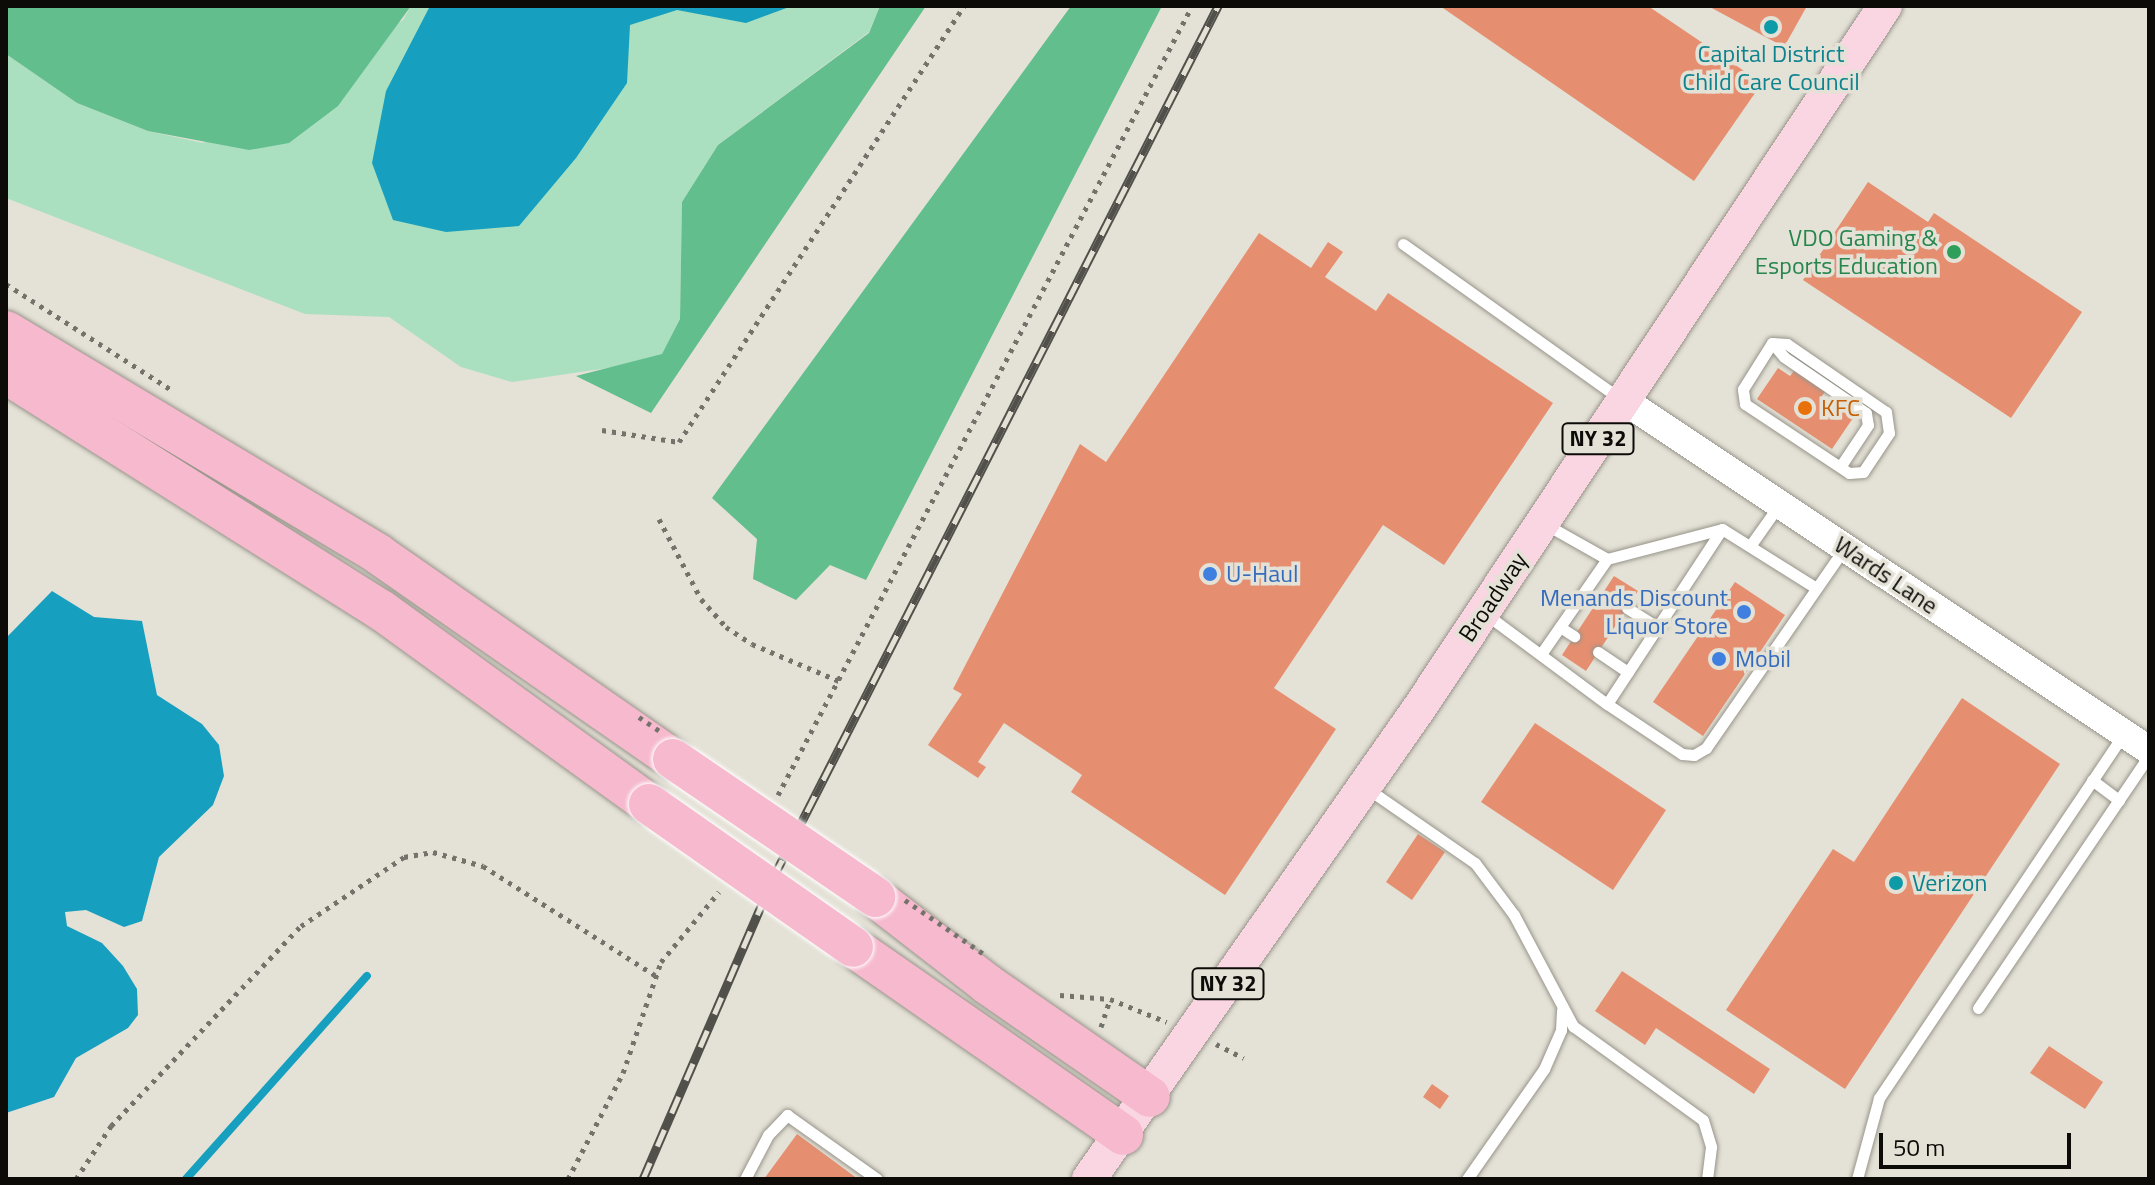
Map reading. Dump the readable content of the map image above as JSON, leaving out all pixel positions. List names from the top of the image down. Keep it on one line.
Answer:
{"streets":{"main road":["NY 32","Broadway"],"street":["Wards Lane"]},"crossings":[["Wards Lane","Broadway"]],"places":["Capital District Child Care Council","VDO Gaming & Esports Education","KFC","U-Haul","Menands Discount Liquor Store","Mobil","Verizon"],"scale_bar":"50 m"}
